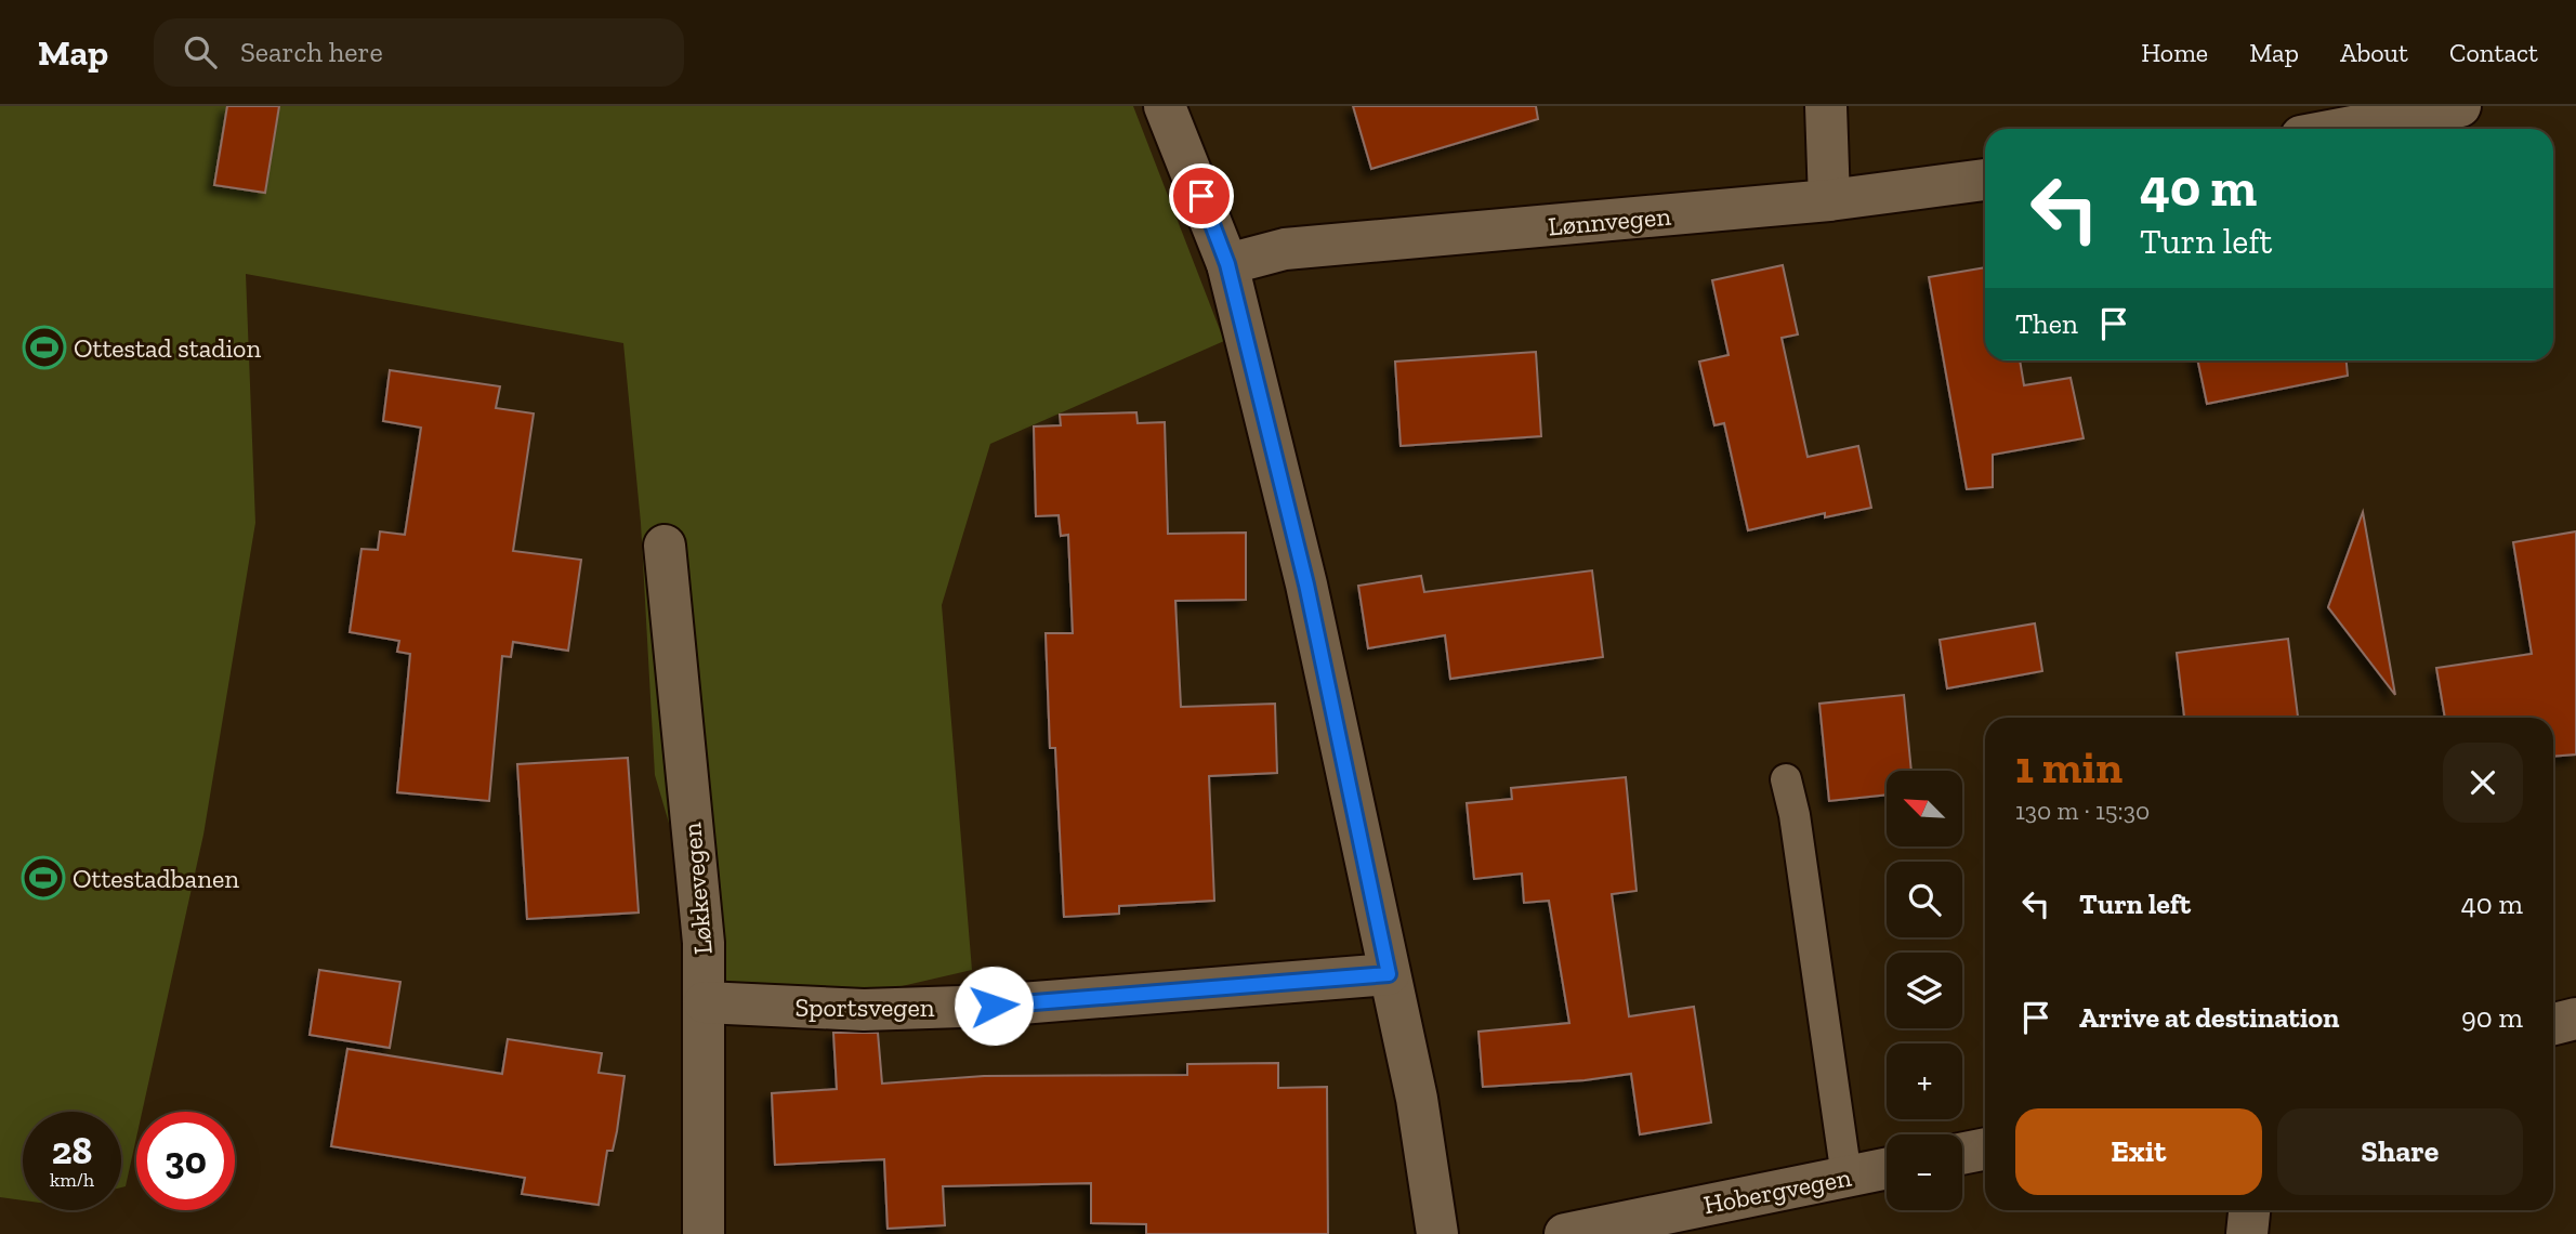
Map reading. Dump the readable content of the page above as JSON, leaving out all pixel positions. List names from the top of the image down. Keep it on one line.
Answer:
{"streets":{"street":["Lønnvegen","Løkkevegen","Sportsvegen","Hobergvegen"]},"crossings":[["Løkkevegen","Sportsvegen"]],"places":{"sports":["Ottestad stadion","Ottestadbanen"]},"north":"top left","page":{"header":"Map","search":"Search here","nav":["Home","Map","About","Contact"],"turn":["40 m","Turn left"],"then":"Then","heading":["1 min","130 m · 15:30"],"map_buttons":["+","−"],"list":[{"name":"Turn left","value":"40 m"},{"name":"Arrive at destination","value":"90 m"}],"buttons":["Exit","Share"],"speed":"28 km/h","limit":"30"}}
